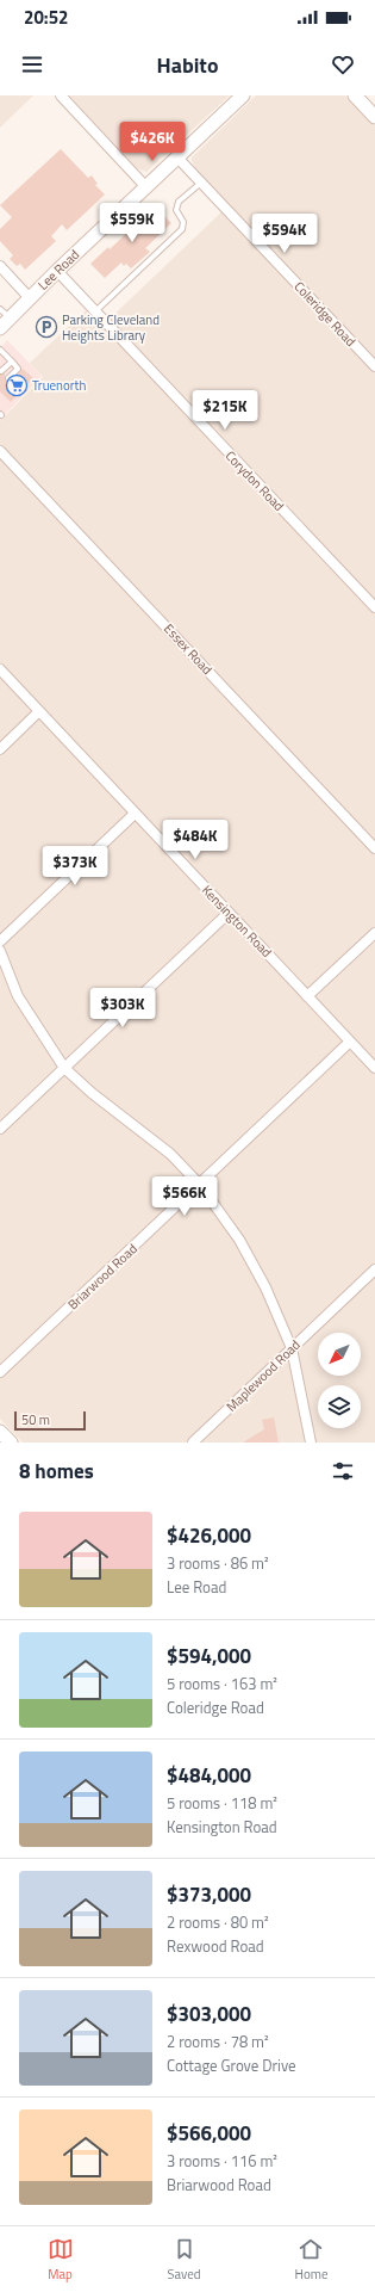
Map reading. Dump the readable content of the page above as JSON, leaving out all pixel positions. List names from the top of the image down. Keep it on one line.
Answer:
{"streets":{"main road":["Lee Road"],"street":["Coleridge Road","Corydon Road","Essex Road","Kensington Road","Briarwood Road","Maplewood Road"]},"crossings":[["Lee Road","Coleridge Road"],["Lee Road","Corydon Road"],["Kensington Road","Briarwood Road"]],"places":{"parking":["Parking Cleveland Heights Library"],"supermarket":["Truenorth"]},"scale_bar":"50 m","north":"bottom left","page":{"status":"20:52","header":"Habito","price":["$426K","$559K","$594K","$215K","$484K","$373K","$303K","$566K"],"scale":"50 m","heading":"8 homes","list":[{"name":"$426,000","note":"3 rooms · 86 m² · Lee Road"},{"name":"$594,000","note":"5 rooms · 163 m² · Coleridge Road"},{"name":"$484,000","note":"5 rooms · 118 m² · Kensington Road"},{"name":"$373,000","note":"2 rooms · 80 m² · Rexwood Road"},{"name":"$303,000","note":"2 rooms · 78 m² · Cottage Grove Drive"},{"name":"$566,000","note":"3 rooms · 116 m² · Briarwood Road"}],"tabs":["Map","Saved","Home"]}}
